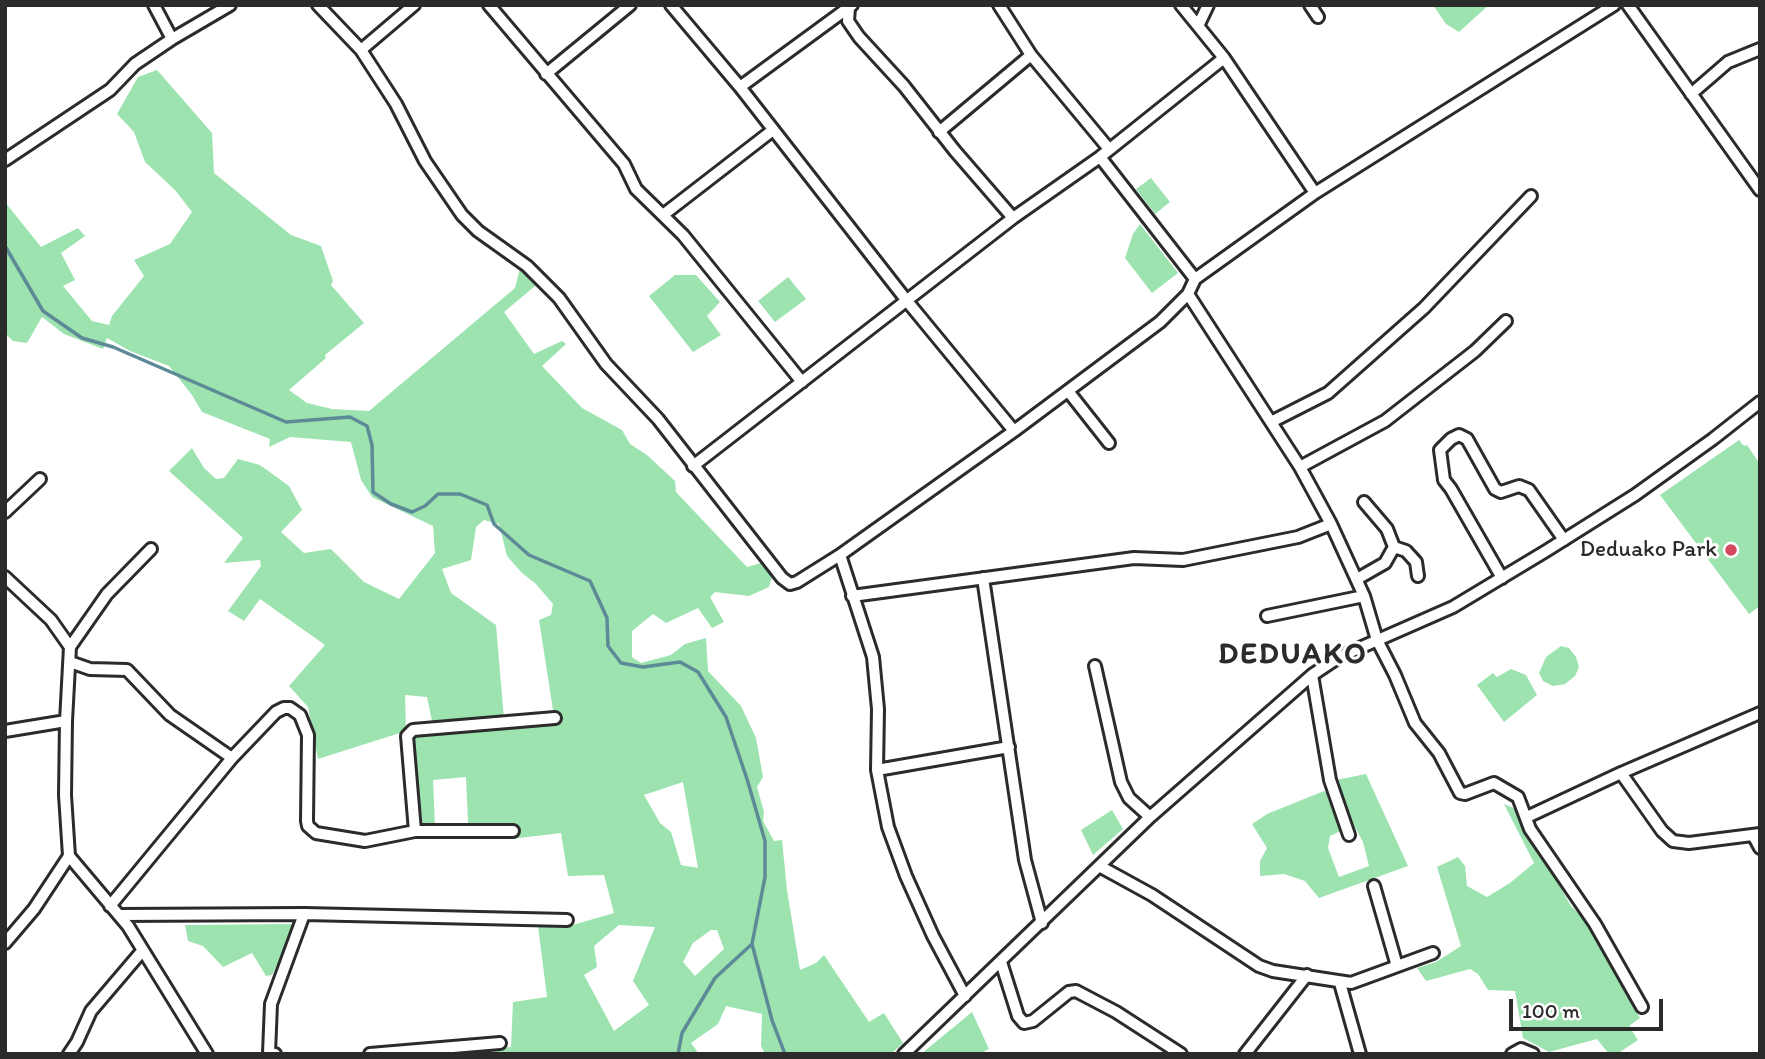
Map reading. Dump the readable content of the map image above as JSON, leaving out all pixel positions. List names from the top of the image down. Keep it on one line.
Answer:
{"districts":["DEDUAKO"],"places":["Deduako Park"],"scale_bar":"100 m"}
